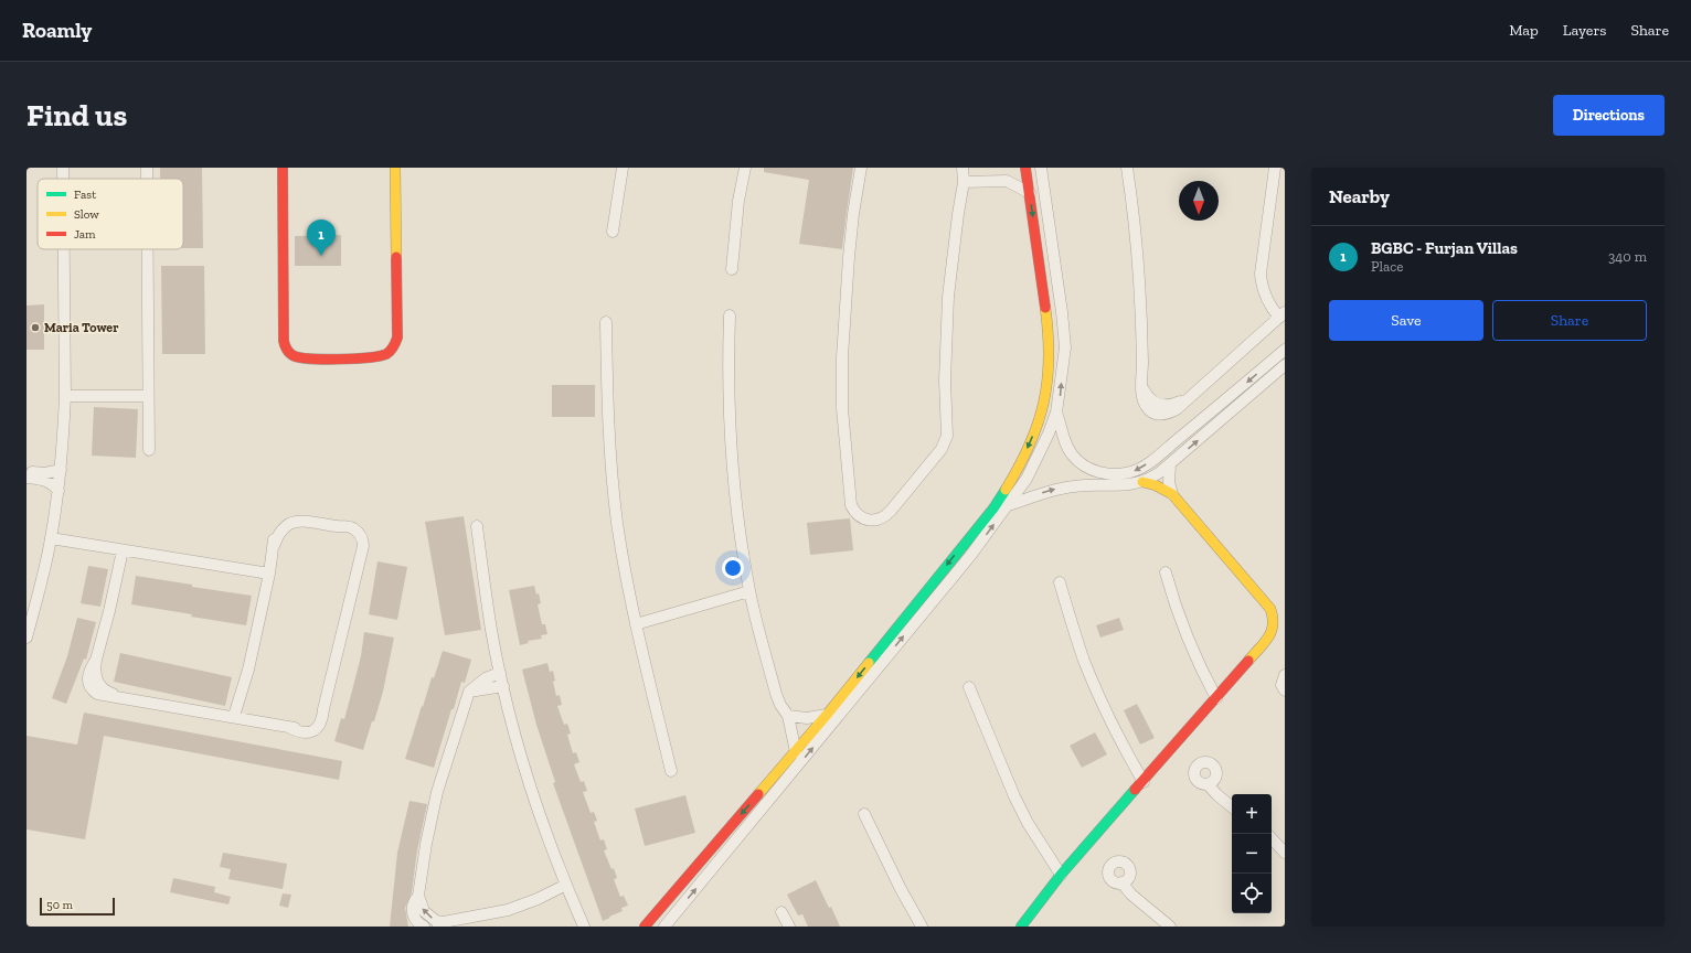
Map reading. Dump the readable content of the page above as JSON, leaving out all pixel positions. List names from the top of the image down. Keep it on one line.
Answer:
{"places":["Maria Tower"],"legend":["Fast","Slow","Jam"],"scale_bar":"50 m","north":"bottom","page":{"header":"Roamly","nav":["Map","Layers","Share"],"buttons":["Directions",["Save","Share"]],"title":"Find us","heading":"Nearby","pins":"1","list":[{"mark":"1","name":"BGBC - Furjan Villas","note":"Place","value":"340 m"}],"map_buttons":["+","−"],"scale":"50 m"}}
